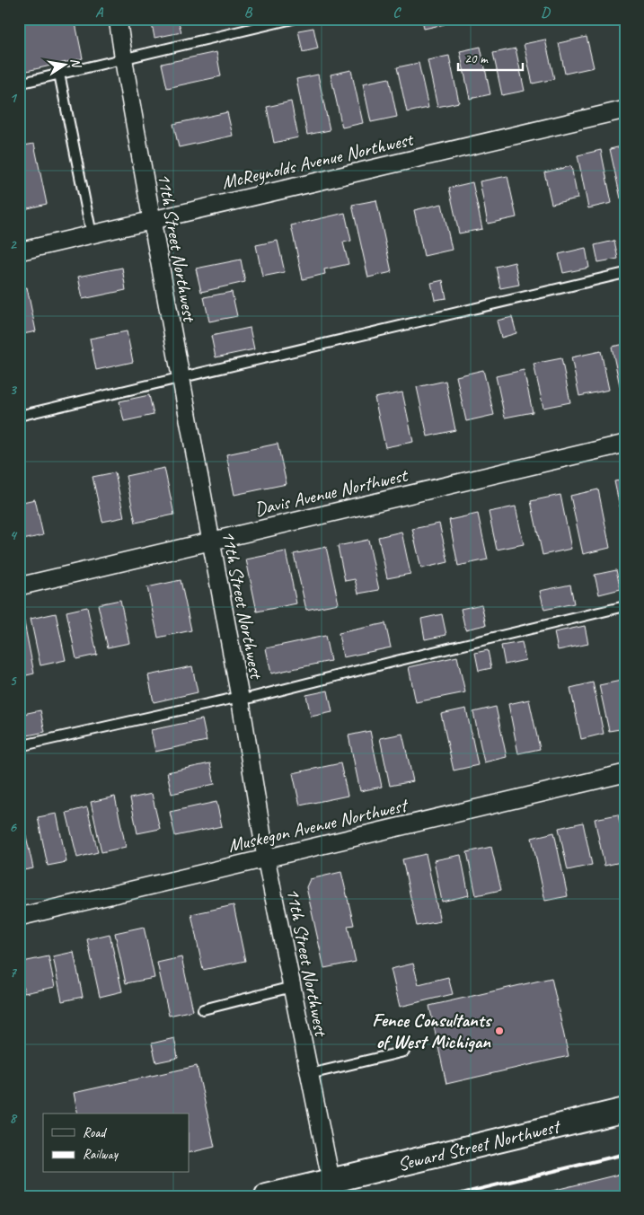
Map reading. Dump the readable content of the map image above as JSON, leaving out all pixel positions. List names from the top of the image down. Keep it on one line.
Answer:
{"streets":{"street":["McReynolds Avenue Northwest","11th Street Northwest","Davis Avenue Northwest","Muskegon Avenue Northwest","Seward Street Northwest"]},"crossings":[["McReynolds Avenue Northwest","11th Street Northwest"],["11th Street Northwest","Davis Avenue Northwest"],["11th Street Northwest","Muskegon Avenue Northwest"],["11th Street Northwest","Seward Street Northwest"]],"places":["Fence Consultants of West Michigan"],"legend":["Road","Railway"],"scale_bar":"20 m","north":"right","grid":{"columns":["A","B","C","D"],"rows":["1","2","3","4","5","6","7","8"]}}
